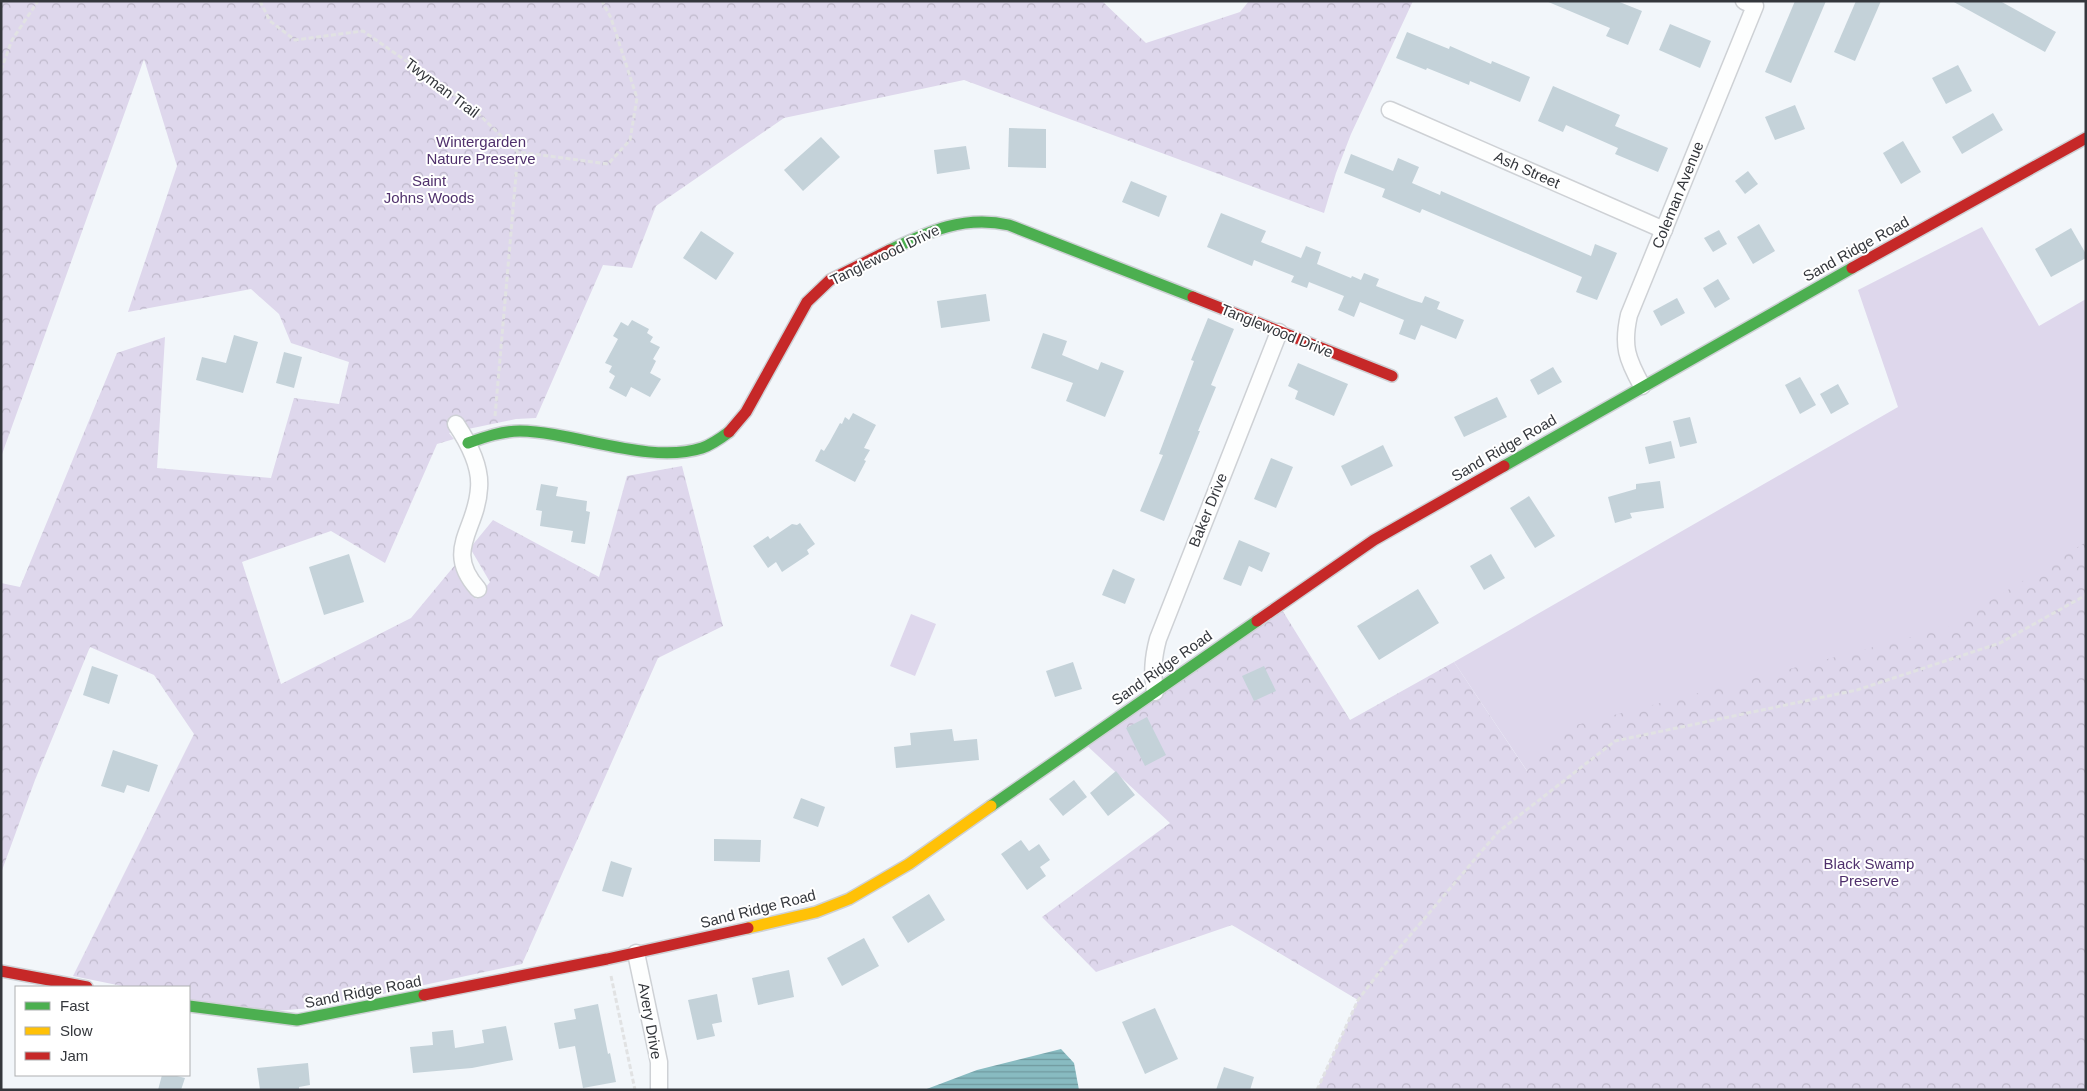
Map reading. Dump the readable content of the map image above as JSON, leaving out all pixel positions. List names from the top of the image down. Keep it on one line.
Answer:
{"streets":{"street":["Ash Street","Coleman Avenue","Sand Ridge Road","Tanglewood Drive","Baker Drive","Avery Drive"],"path":["Twyman Trail"]},"crossings":[["Ash Street","Coleman Avenue"],["Coleman Avenue","Sand Ridge Road"],["Sand Ridge Road","Baker Drive"],["Sand Ridge Road","Avery Drive"],["Tanglewood Drive","Baker Drive"]],"parks":["Wintergarden Nature Preserve","Saint Johns Woods","Black Swamp Preserve"],"legend":["Fast","Slow","Jam"]}
